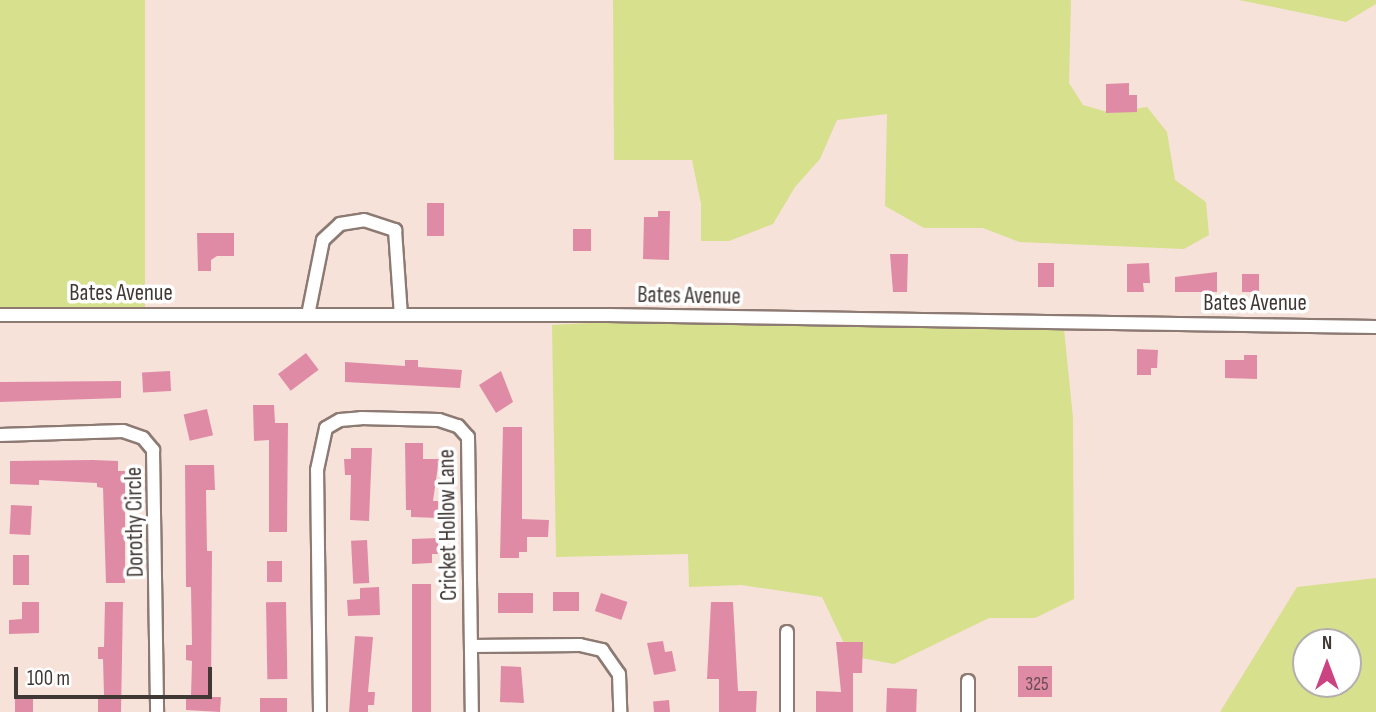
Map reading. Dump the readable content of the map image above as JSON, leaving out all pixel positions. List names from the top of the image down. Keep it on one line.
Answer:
{"streets":{"street":["Bates Avenue","Dorothy Circle","Cricket Hollow Lane"]},"house_numbers":["325"],"scale_bar":"100 m","north":"top"}
